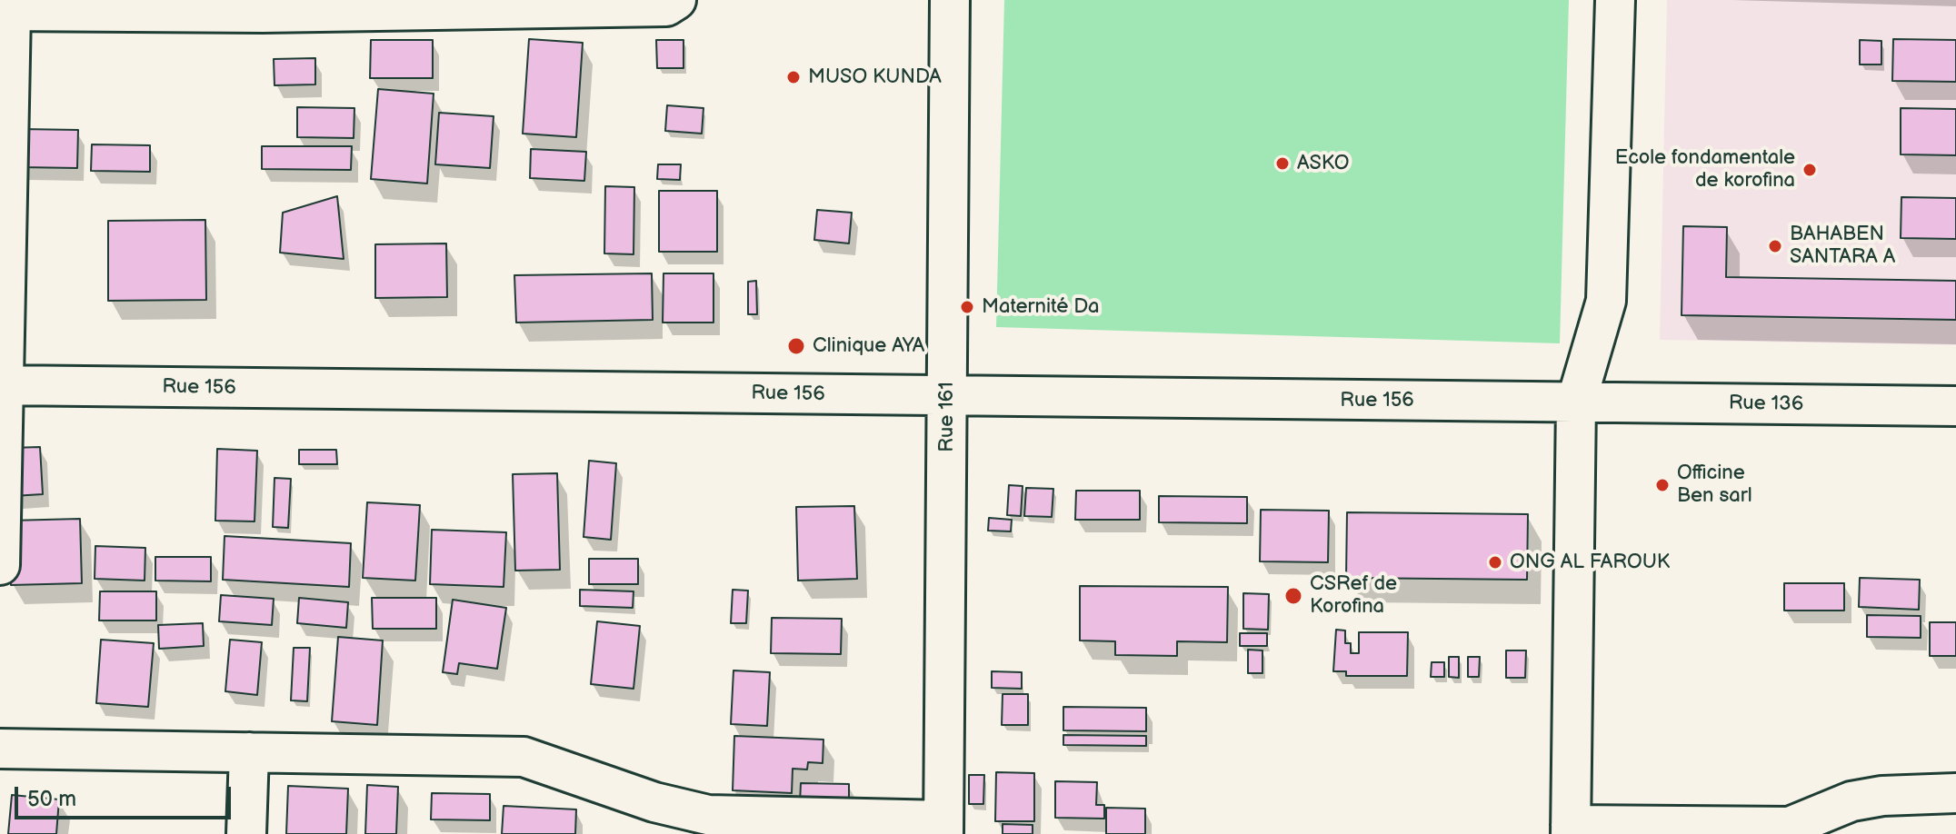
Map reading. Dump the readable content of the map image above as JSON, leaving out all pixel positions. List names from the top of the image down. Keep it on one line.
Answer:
{"streets":{"street":["Rue 156","Rue 136","Rue 161"]},"crossings":[["Rue 156","Rue 136"],["Rue 156","Rue 161"]],"places":["MUSO KUNDA","ASKO","Ecole fondamentale de korofina","BAHABEN SANTARA A","Maternité Da","Clinique AYA","Officine Ben sarl","ONG AL FAROUK","CSRef de Korofina"],"scale_bar":"50 m"}
